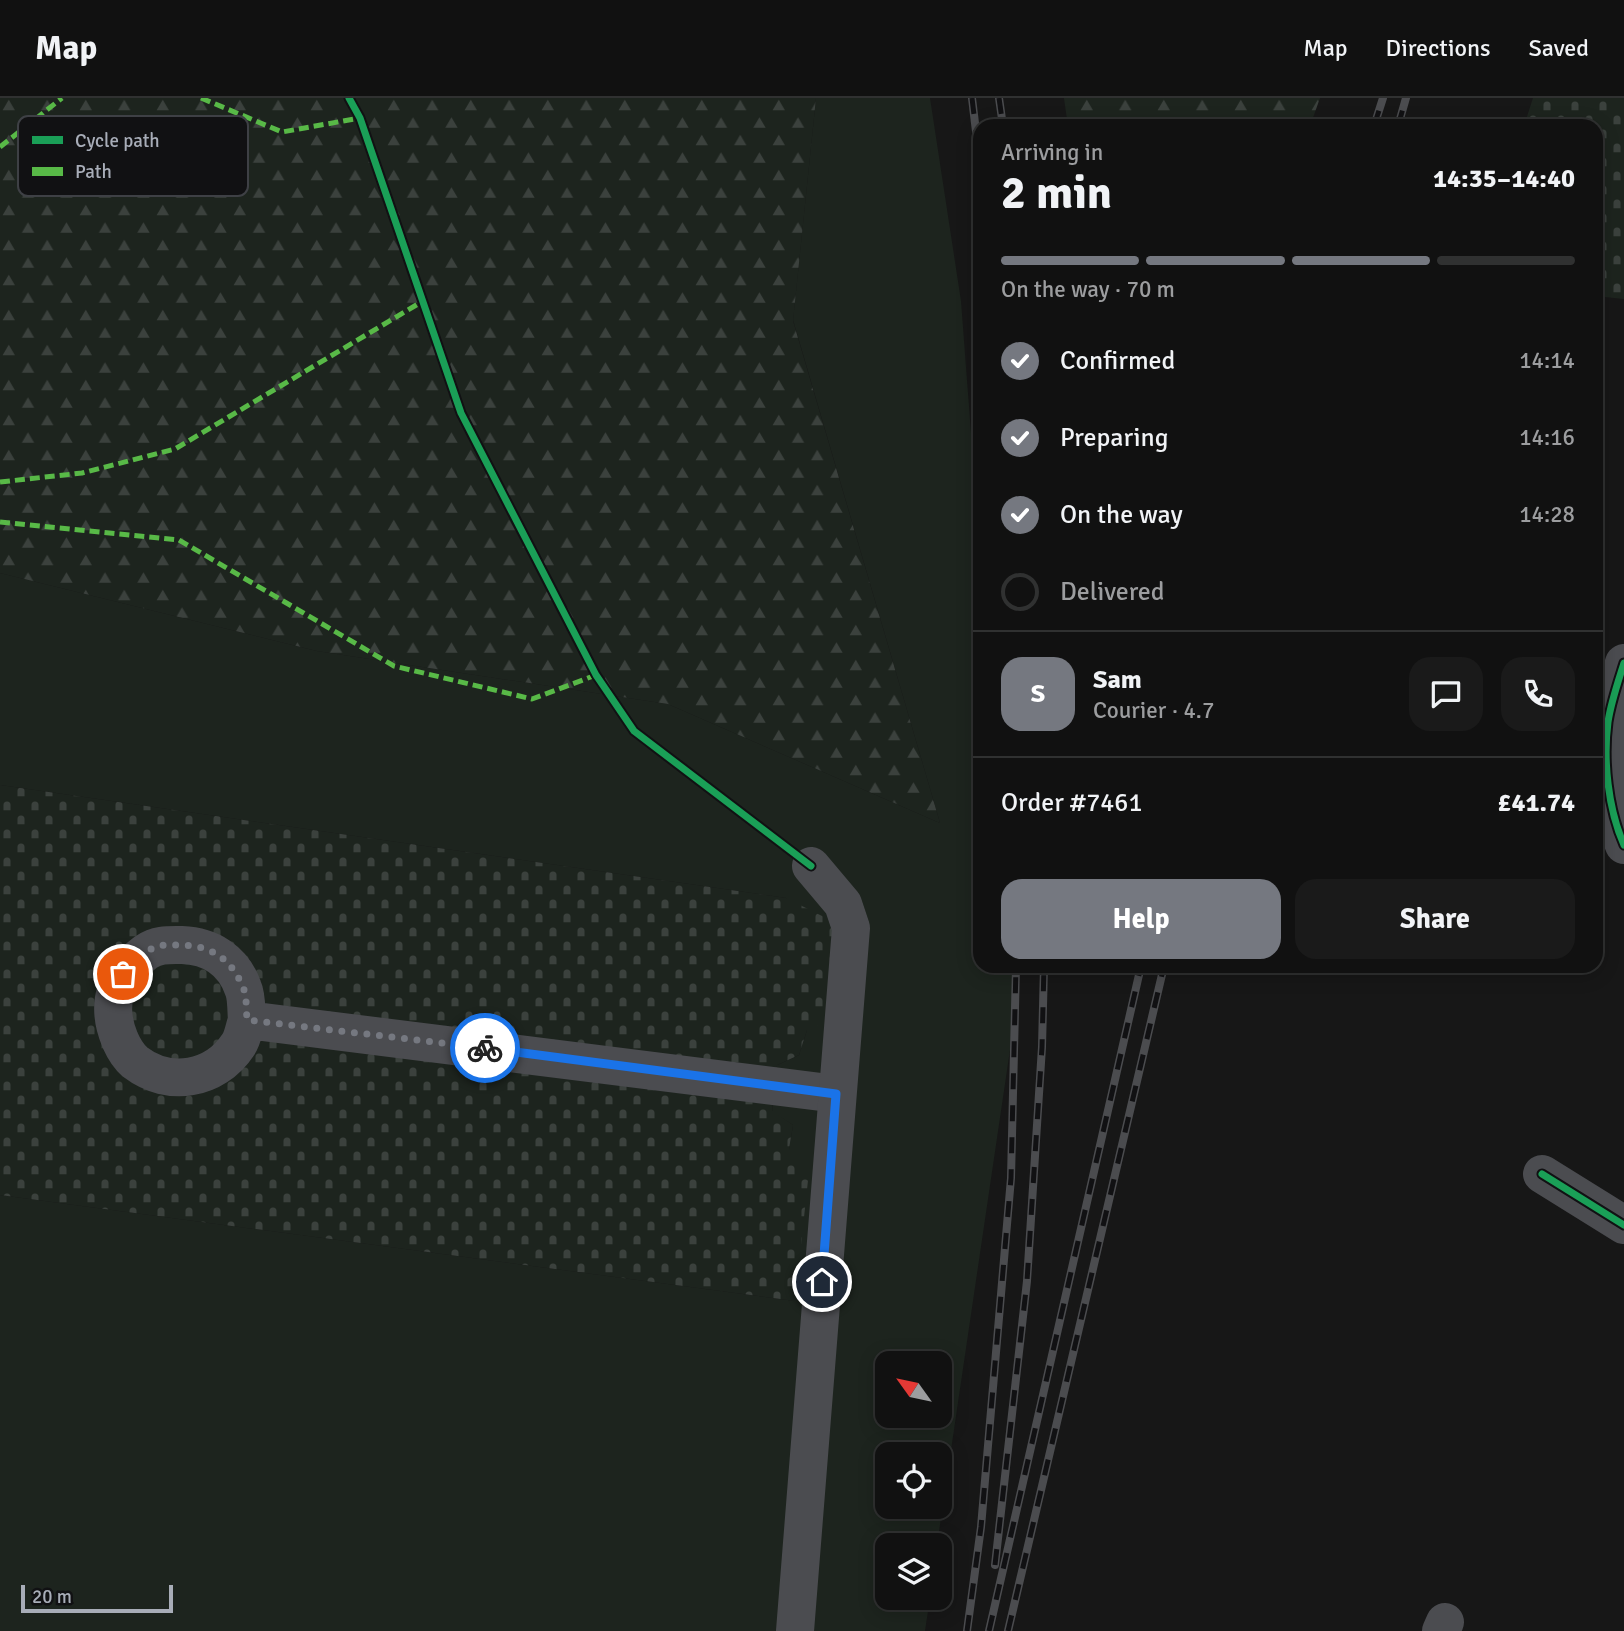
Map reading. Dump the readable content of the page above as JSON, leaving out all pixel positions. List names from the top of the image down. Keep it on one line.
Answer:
{"legend":["Cycle path","Path"],"scale_bar":"20 m","north":"top left","page":{"header":"Map","nav":["Map","Directions","Saved"],"heading":["2 min","Arriving in","14:35–14:40"],"panel":["Sam","Courier · 4.7","Order #7461","£41.74"],"bar":"On the way · 70 m","list":[["Confirmed","14:14"],["Preparing","14:16"],["On the way","14:28"],"Delivered"],"round":"S","buttons":["Help","Share"],"scale":"20 m"}}
